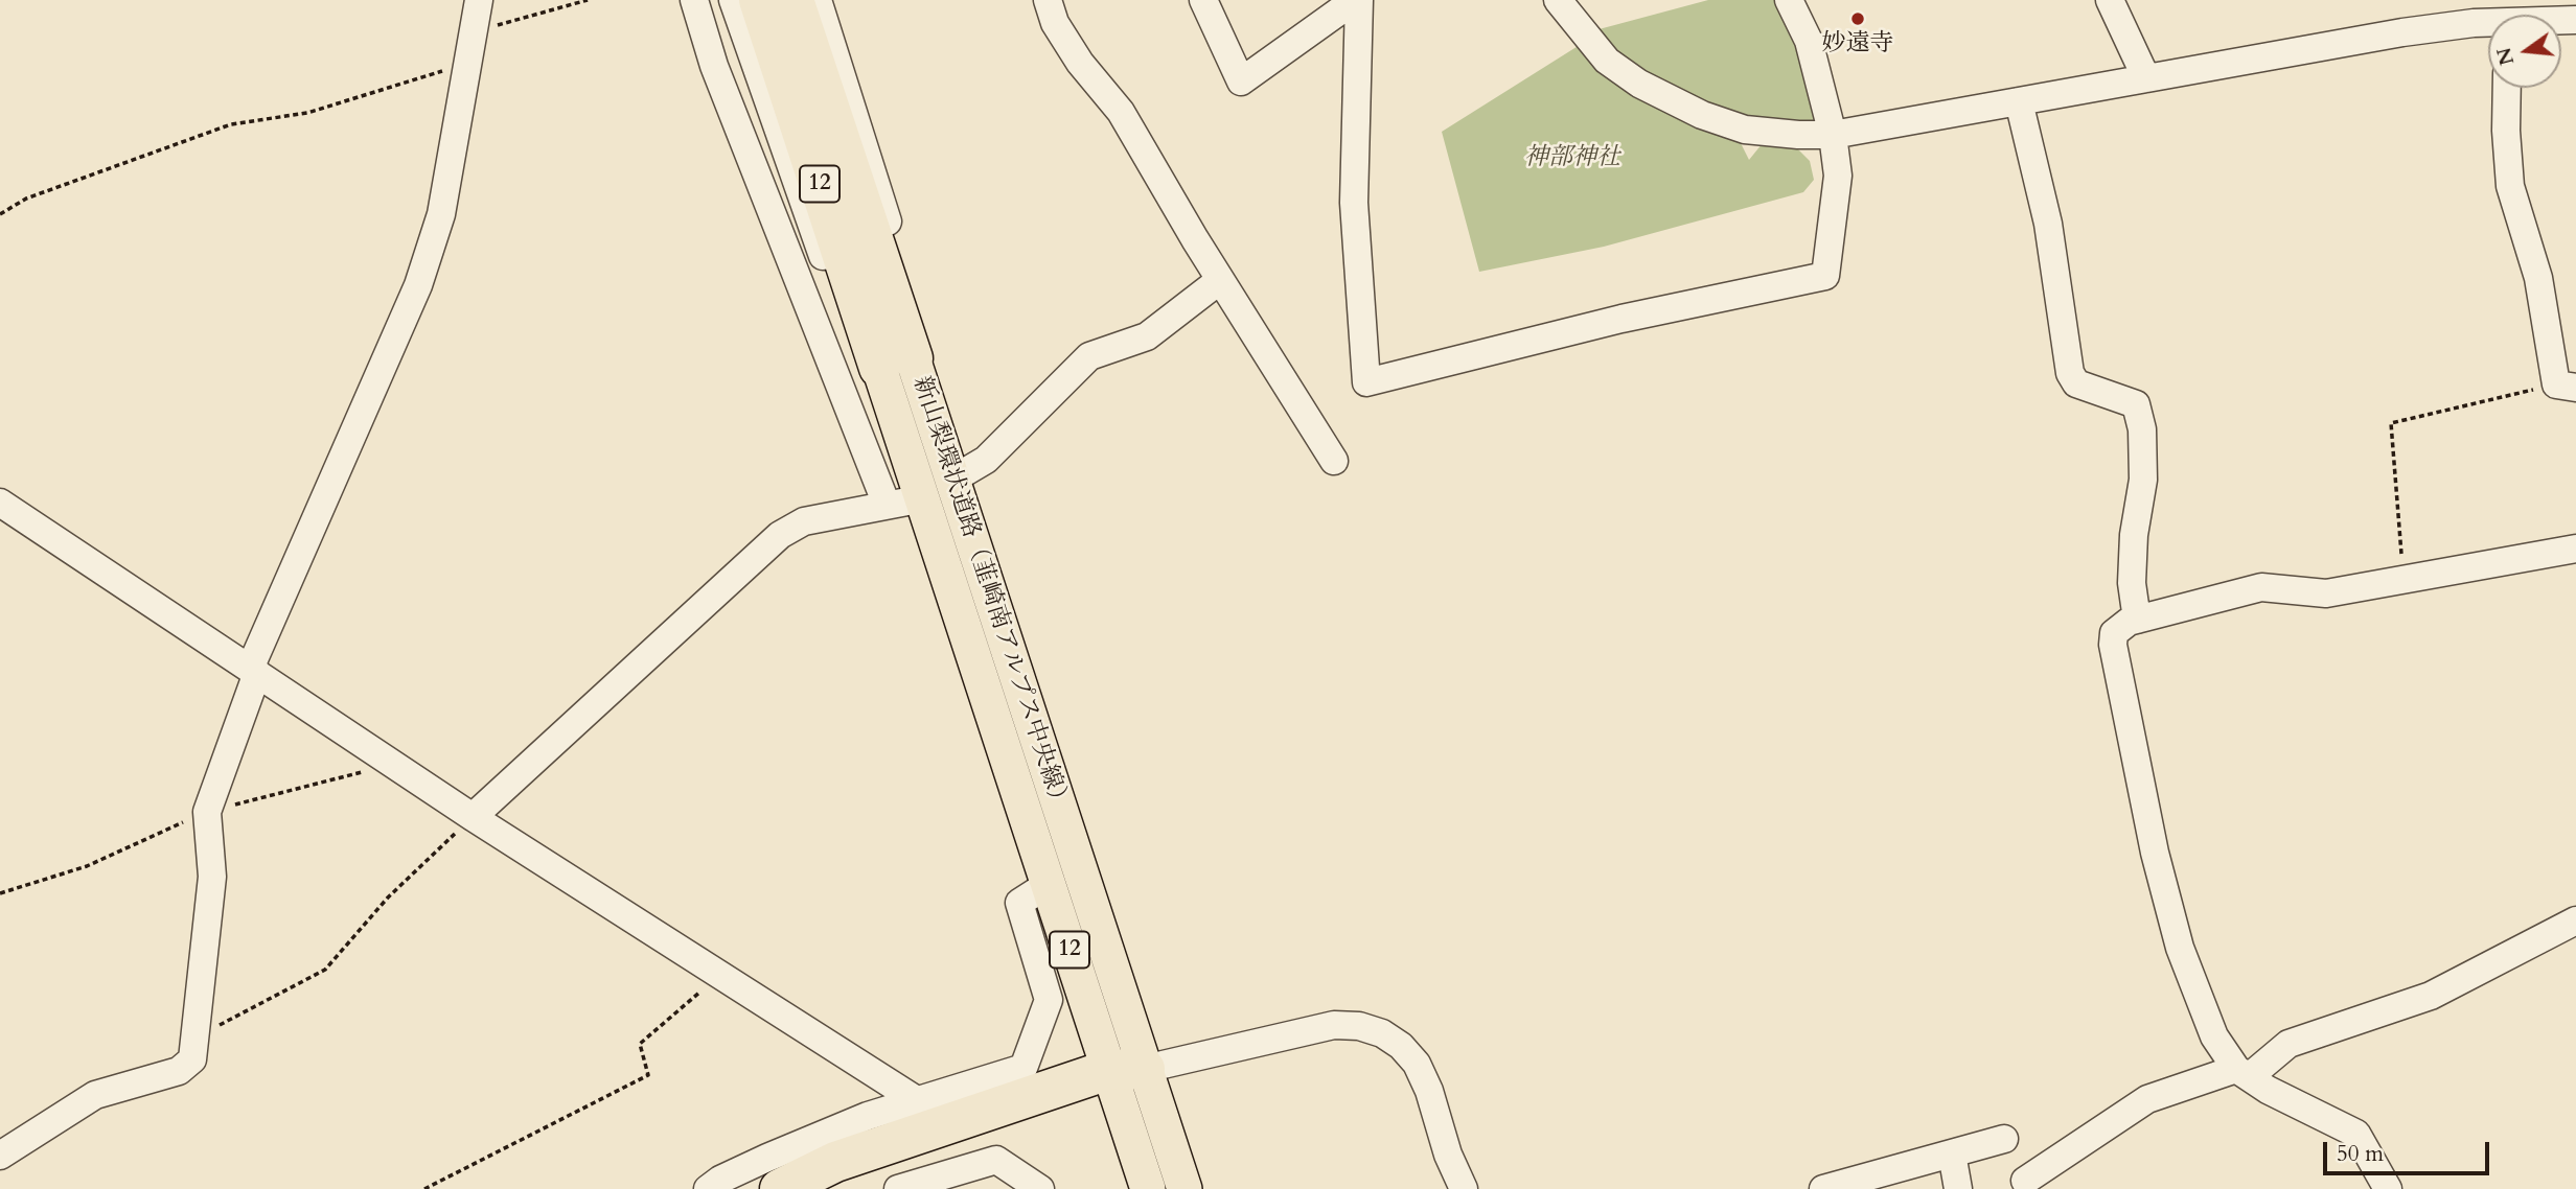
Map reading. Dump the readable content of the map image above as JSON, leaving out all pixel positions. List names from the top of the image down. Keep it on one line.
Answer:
{"streets":{"highway":["12","新山梨環状道路（韮崎南アルプス中央線）"]},"parks":["神部神社"],"places":["妙遠寺"],"scale_bar":"50 m","north":"left"}
